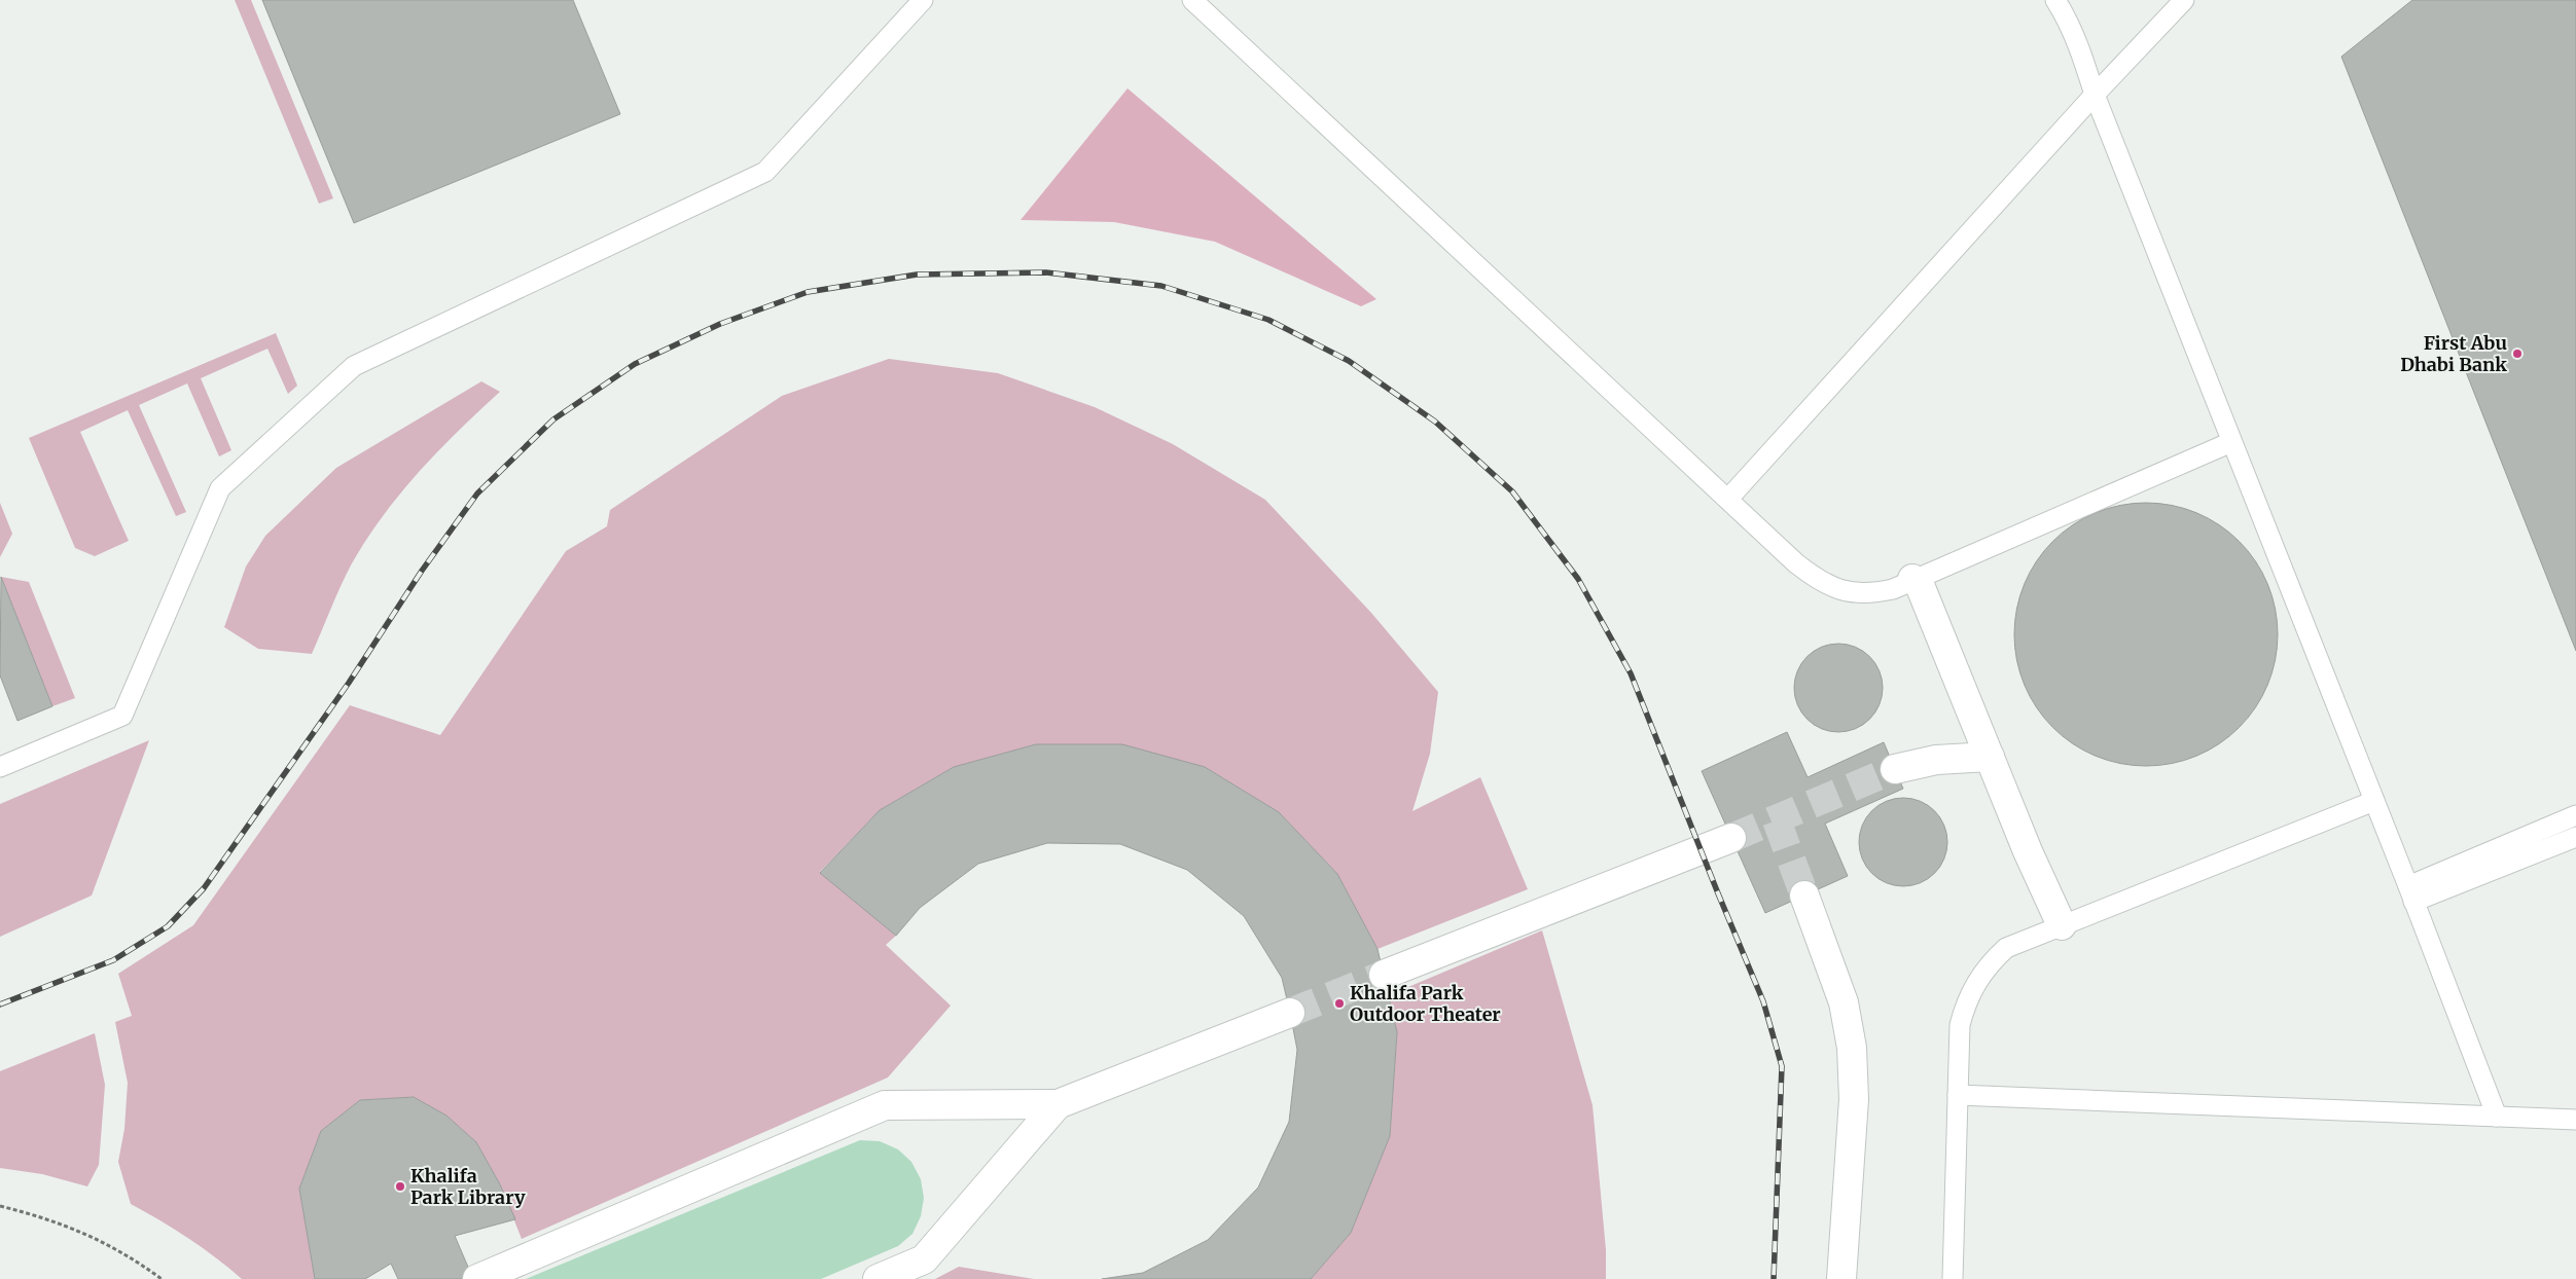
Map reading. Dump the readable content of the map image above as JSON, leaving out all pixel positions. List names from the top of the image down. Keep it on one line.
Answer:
{"places":["First Abu Dhabi Bank","Khalifa Park Outdoor Theater","Khalifa Park Library"]}
